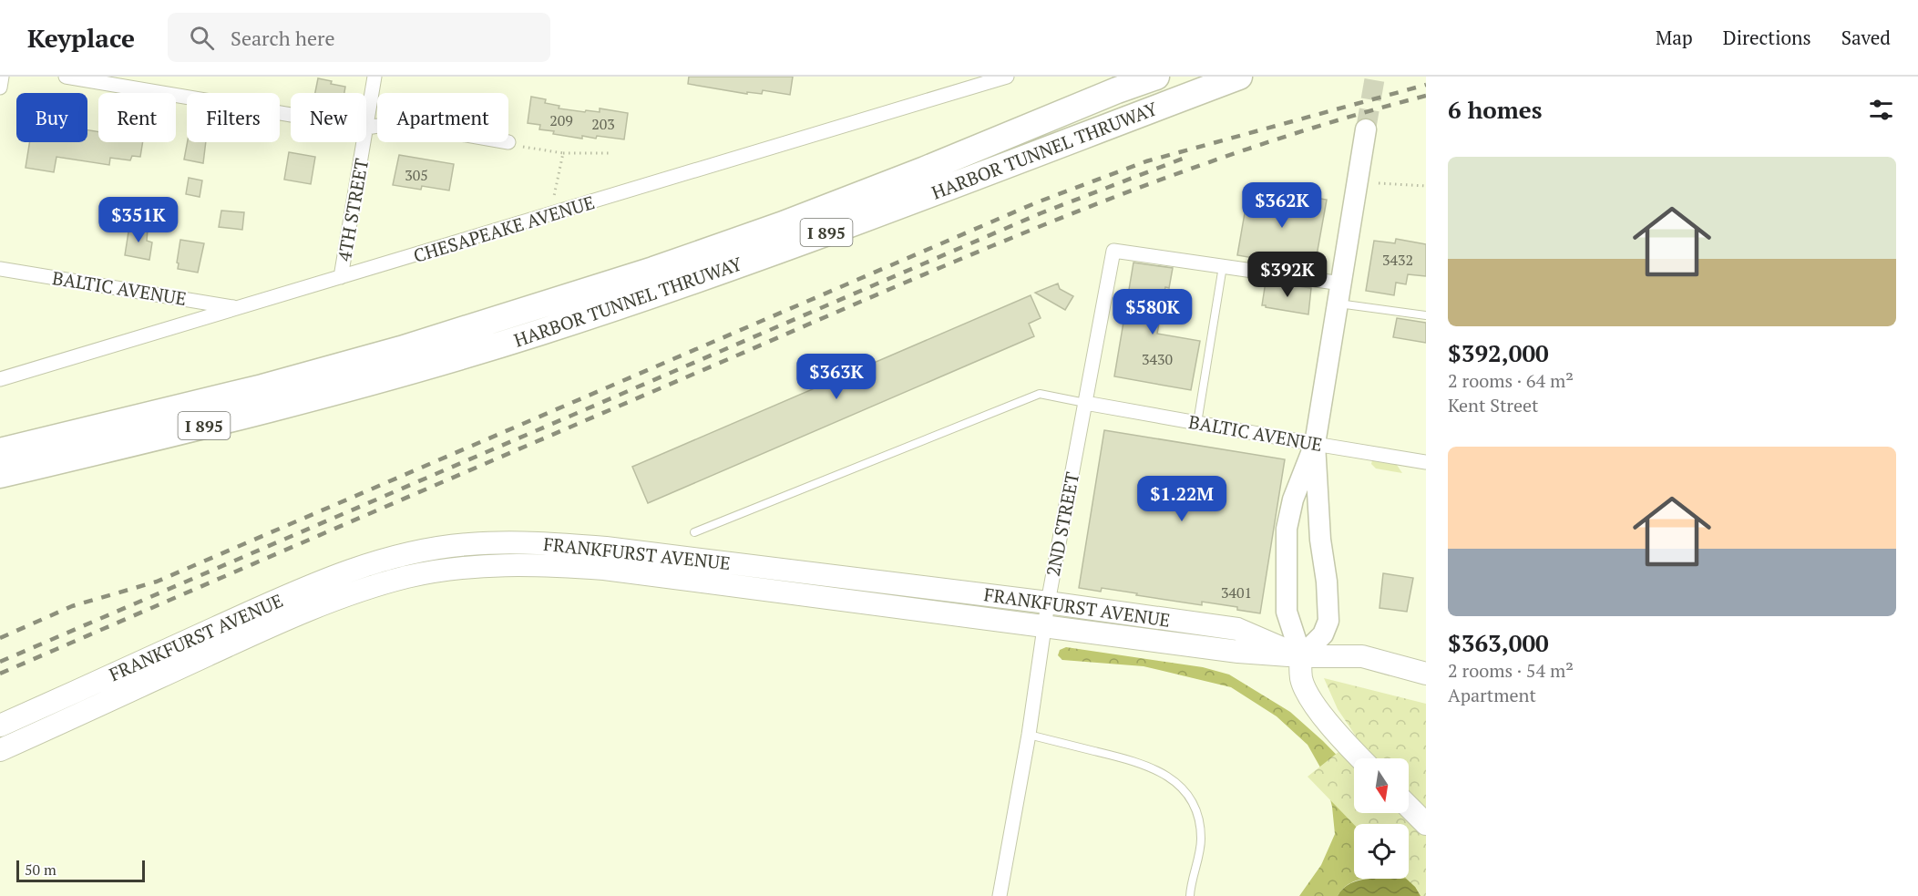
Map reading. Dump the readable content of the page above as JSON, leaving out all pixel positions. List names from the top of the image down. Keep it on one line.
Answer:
{"streets":{"highway":["HARBOR TUNNEL THRUWAY","I 895"],"main road":["FRANKFURST AVENUE"],"street":["4TH STREET","CHESAPEAKE AVENUE","BALTIC AVENUE","2ND STREET"]},"crossings":[["4TH STREET","CHESAPEAKE AVENUE"],["CHESAPEAKE AVENUE","BALTIC AVENUE"],["BALTIC AVENUE","2ND STREET"],["2ND STREET","FRANKFURST AVENUE"]],"house_numbers":["209","203","305","3432","3430","3401"],"scale_bar":"50 m","north":"bottom","page":{"header":"Keyplace","search":"Search here","nav":["Map","Directions","Saved"],"heading":"6 homes","chip":["Buy","Rent","Filters","New","Apartment"],"list":[{"name":"$392,000","note":"2 rooms · 64 m² · Kent Street"},{"name":"$363,000","note":"2 rooms · 54 m² · Apartment"}],"price":["$362K","$351K","$392K","$580K","$363K","$1.22M"],"scale":"50 m"}}
